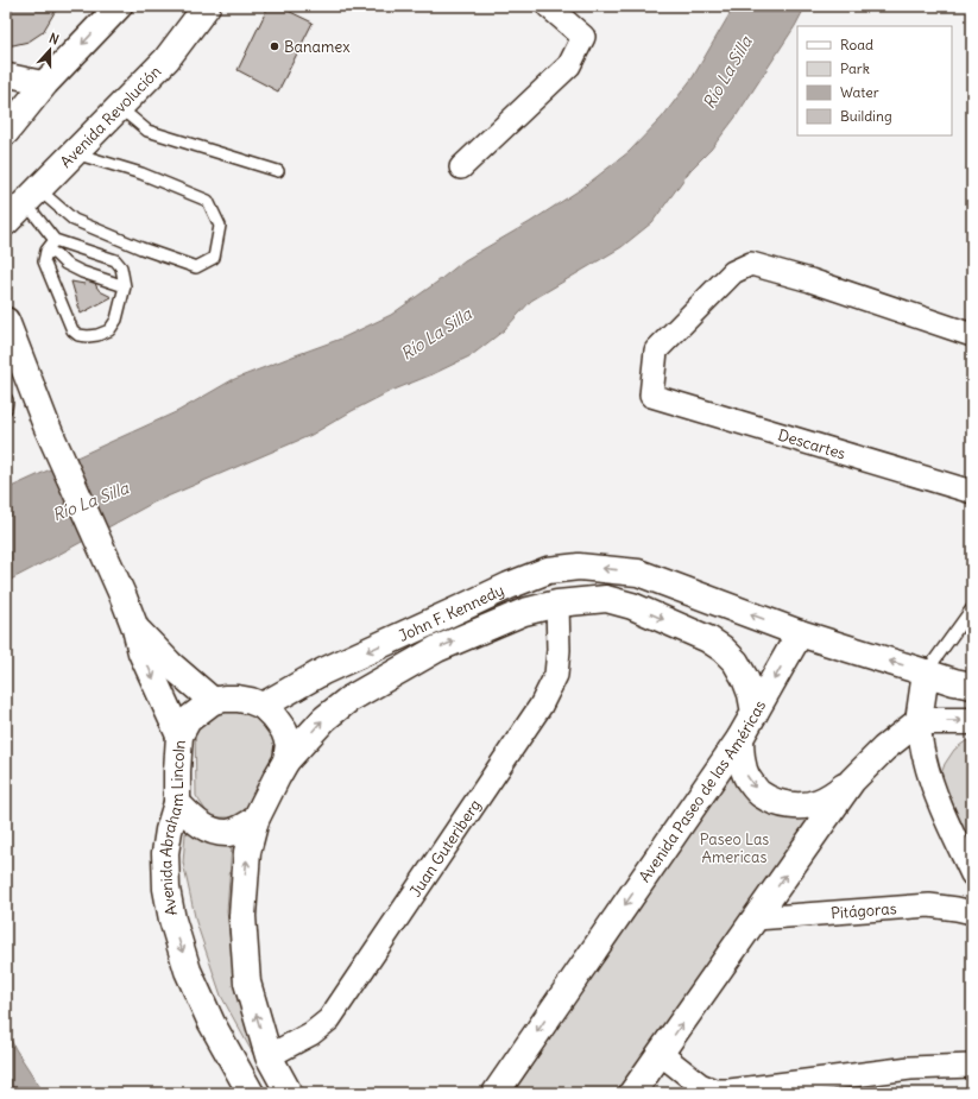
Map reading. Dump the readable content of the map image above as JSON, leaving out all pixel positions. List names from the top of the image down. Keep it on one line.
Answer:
{"streets":{"street":["Avenida Revolución","Descartes","John F. Kennedy","Avenida Paseo de las Américas","Avenida Abraham Lincoln","Juan Guteriberg","Pitágoras"]},"crossings":[["John F. Kennedy","Avenida Paseo de las Américas"],["John F. Kennedy","Avenida Abraham Lincoln"],["John F. Kennedy","Juan Guteriberg"]],"water":["Río La Silla"],"parks":["Paseo Las Americas"],"places":["Banamex"],"legend":["Road","Park","Water","Building"],"north":"top"}
